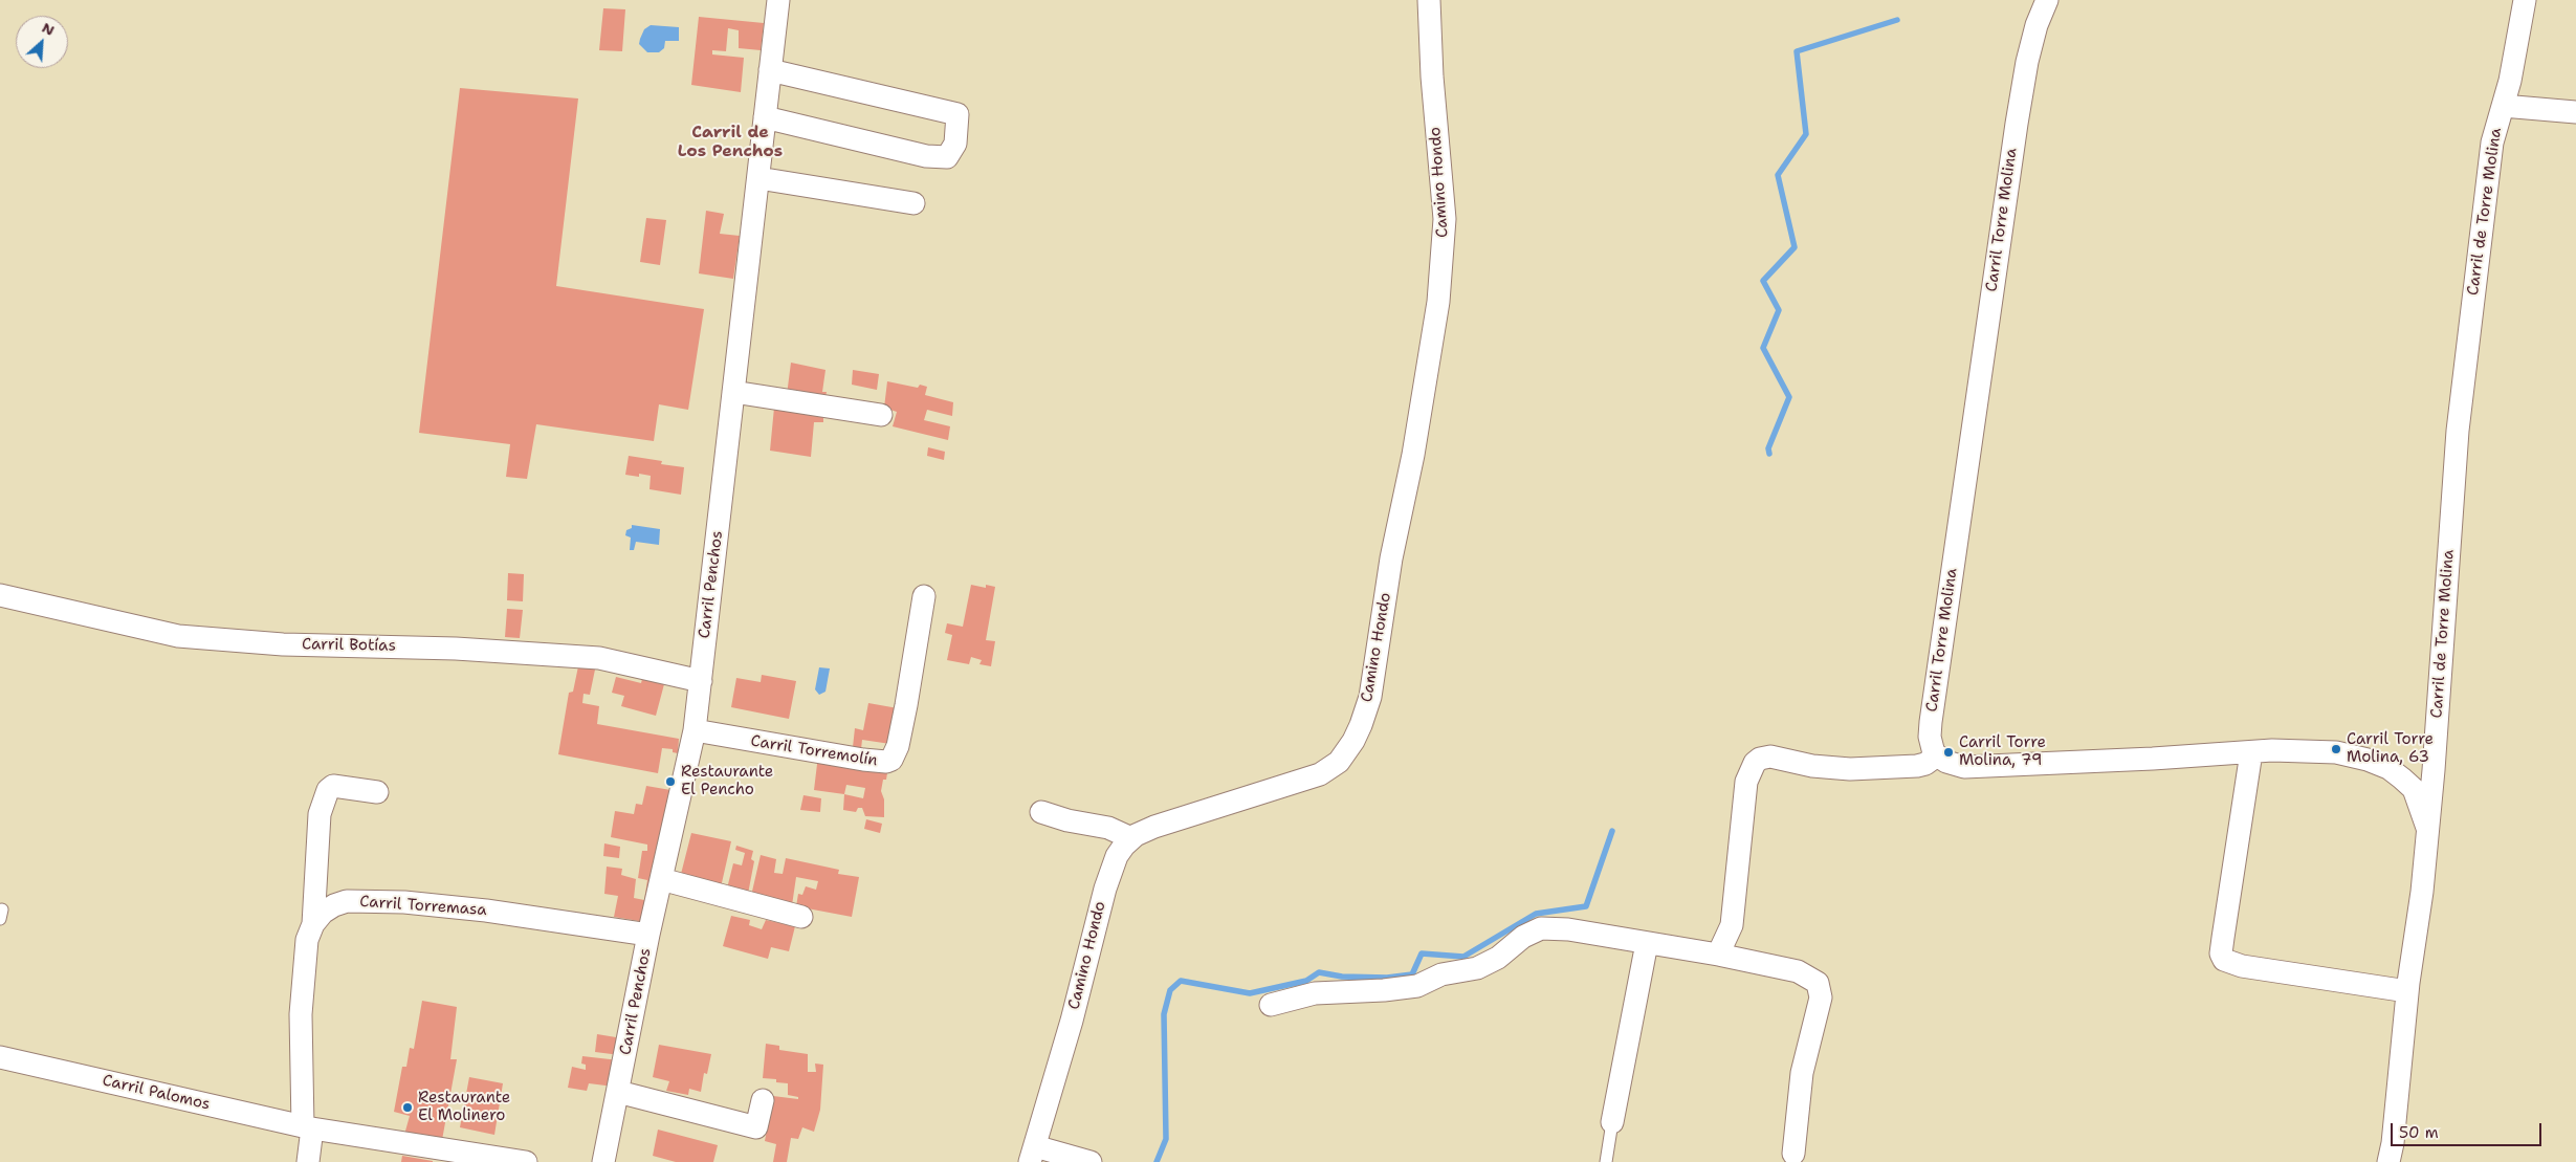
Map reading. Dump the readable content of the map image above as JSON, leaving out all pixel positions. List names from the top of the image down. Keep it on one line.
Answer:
{"streets":{"street":["Camino Hondo","Carril de Torre Molina","Carril Torre Molina","Carril Penchos","Carril Botías","Carril Torremolín","Carril Torremasa","Carril Palomos"]},"crossings":[["Carril Penchos","Carril Botías"],["Carril Penchos","Carril Torremolín"],["Carril Penchos","Carril Torremasa"]],"districts":["Carril de Los Penchos"],"places":["Carril Torre Molina, 63","Carril Torre Molina, 79","Restaurante El Pencho","Restaurante El Molinero"],"scale_bar":"50 m","north":"top right"}
